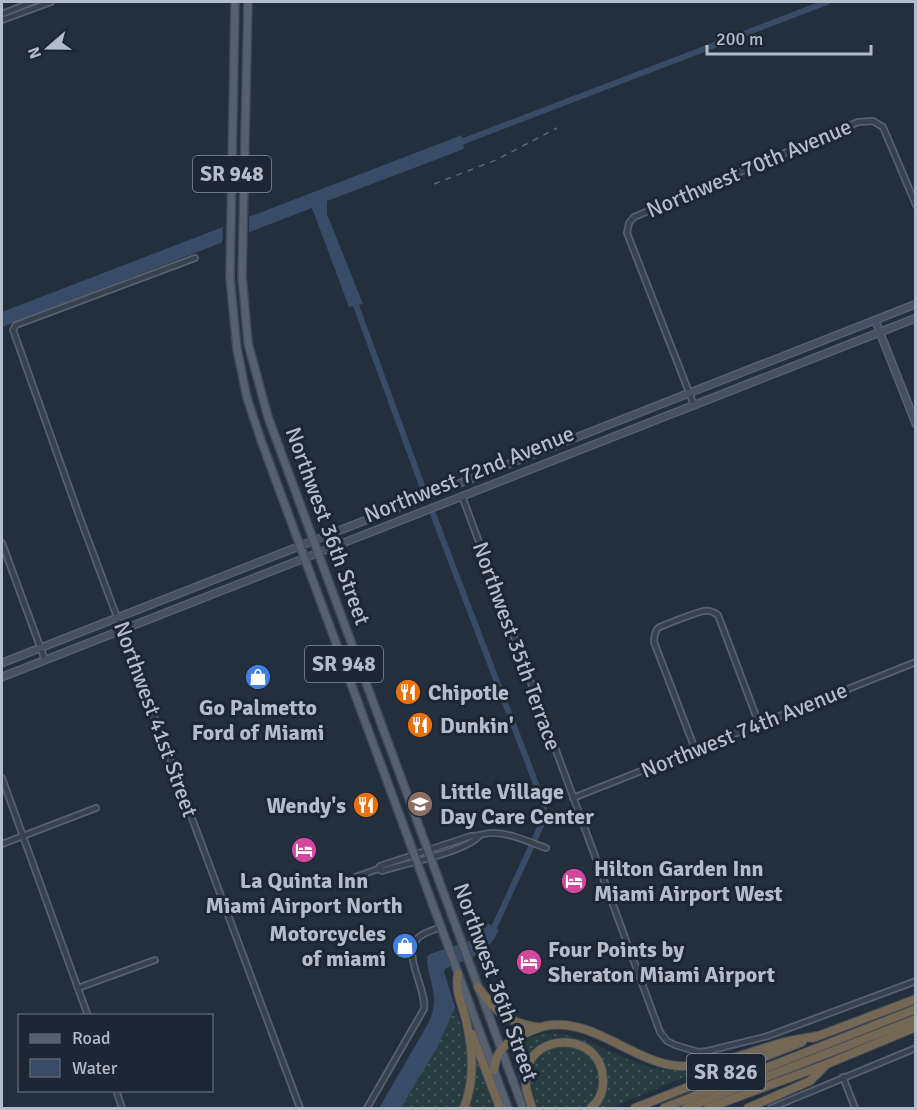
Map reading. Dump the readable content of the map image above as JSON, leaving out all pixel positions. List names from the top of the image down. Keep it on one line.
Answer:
{"streets":{"highway":["SR 826"],"main road":["SR 948","Northwest 72nd Avenue","Northwest 36th Street"],"street":["Northwest 70th Avenue","Northwest 35th Terrace","Northwest 41st Street","Northwest 74th Avenue"]},"crossings":[["Northwest 70th Avenue","Northwest 72nd Avenue"],["Northwest 72nd Avenue","Northwest 36th Street"],["Northwest 72nd Avenue","Northwest 35th Terrace"],["Northwest 72nd Avenue","Northwest 41st Street"],["Northwest 35th Terrace","Northwest 74th Avenue"]],"places":{"shop":["Go Palmetto Ford of Miami","Motorcycles of miami"],"restaurant":["Chipotle","Dunkin'","Wendy's"],"school or university":["Little Village Day Care Center"],"hotel":["La Quinta Inn Miami Airport North","Hilton Garden Inn Miami Airport West","Four Points by Sheraton Miami Airport"]},"legend":["Road","Water"],"scale_bar":"200 m","north":"left"}
